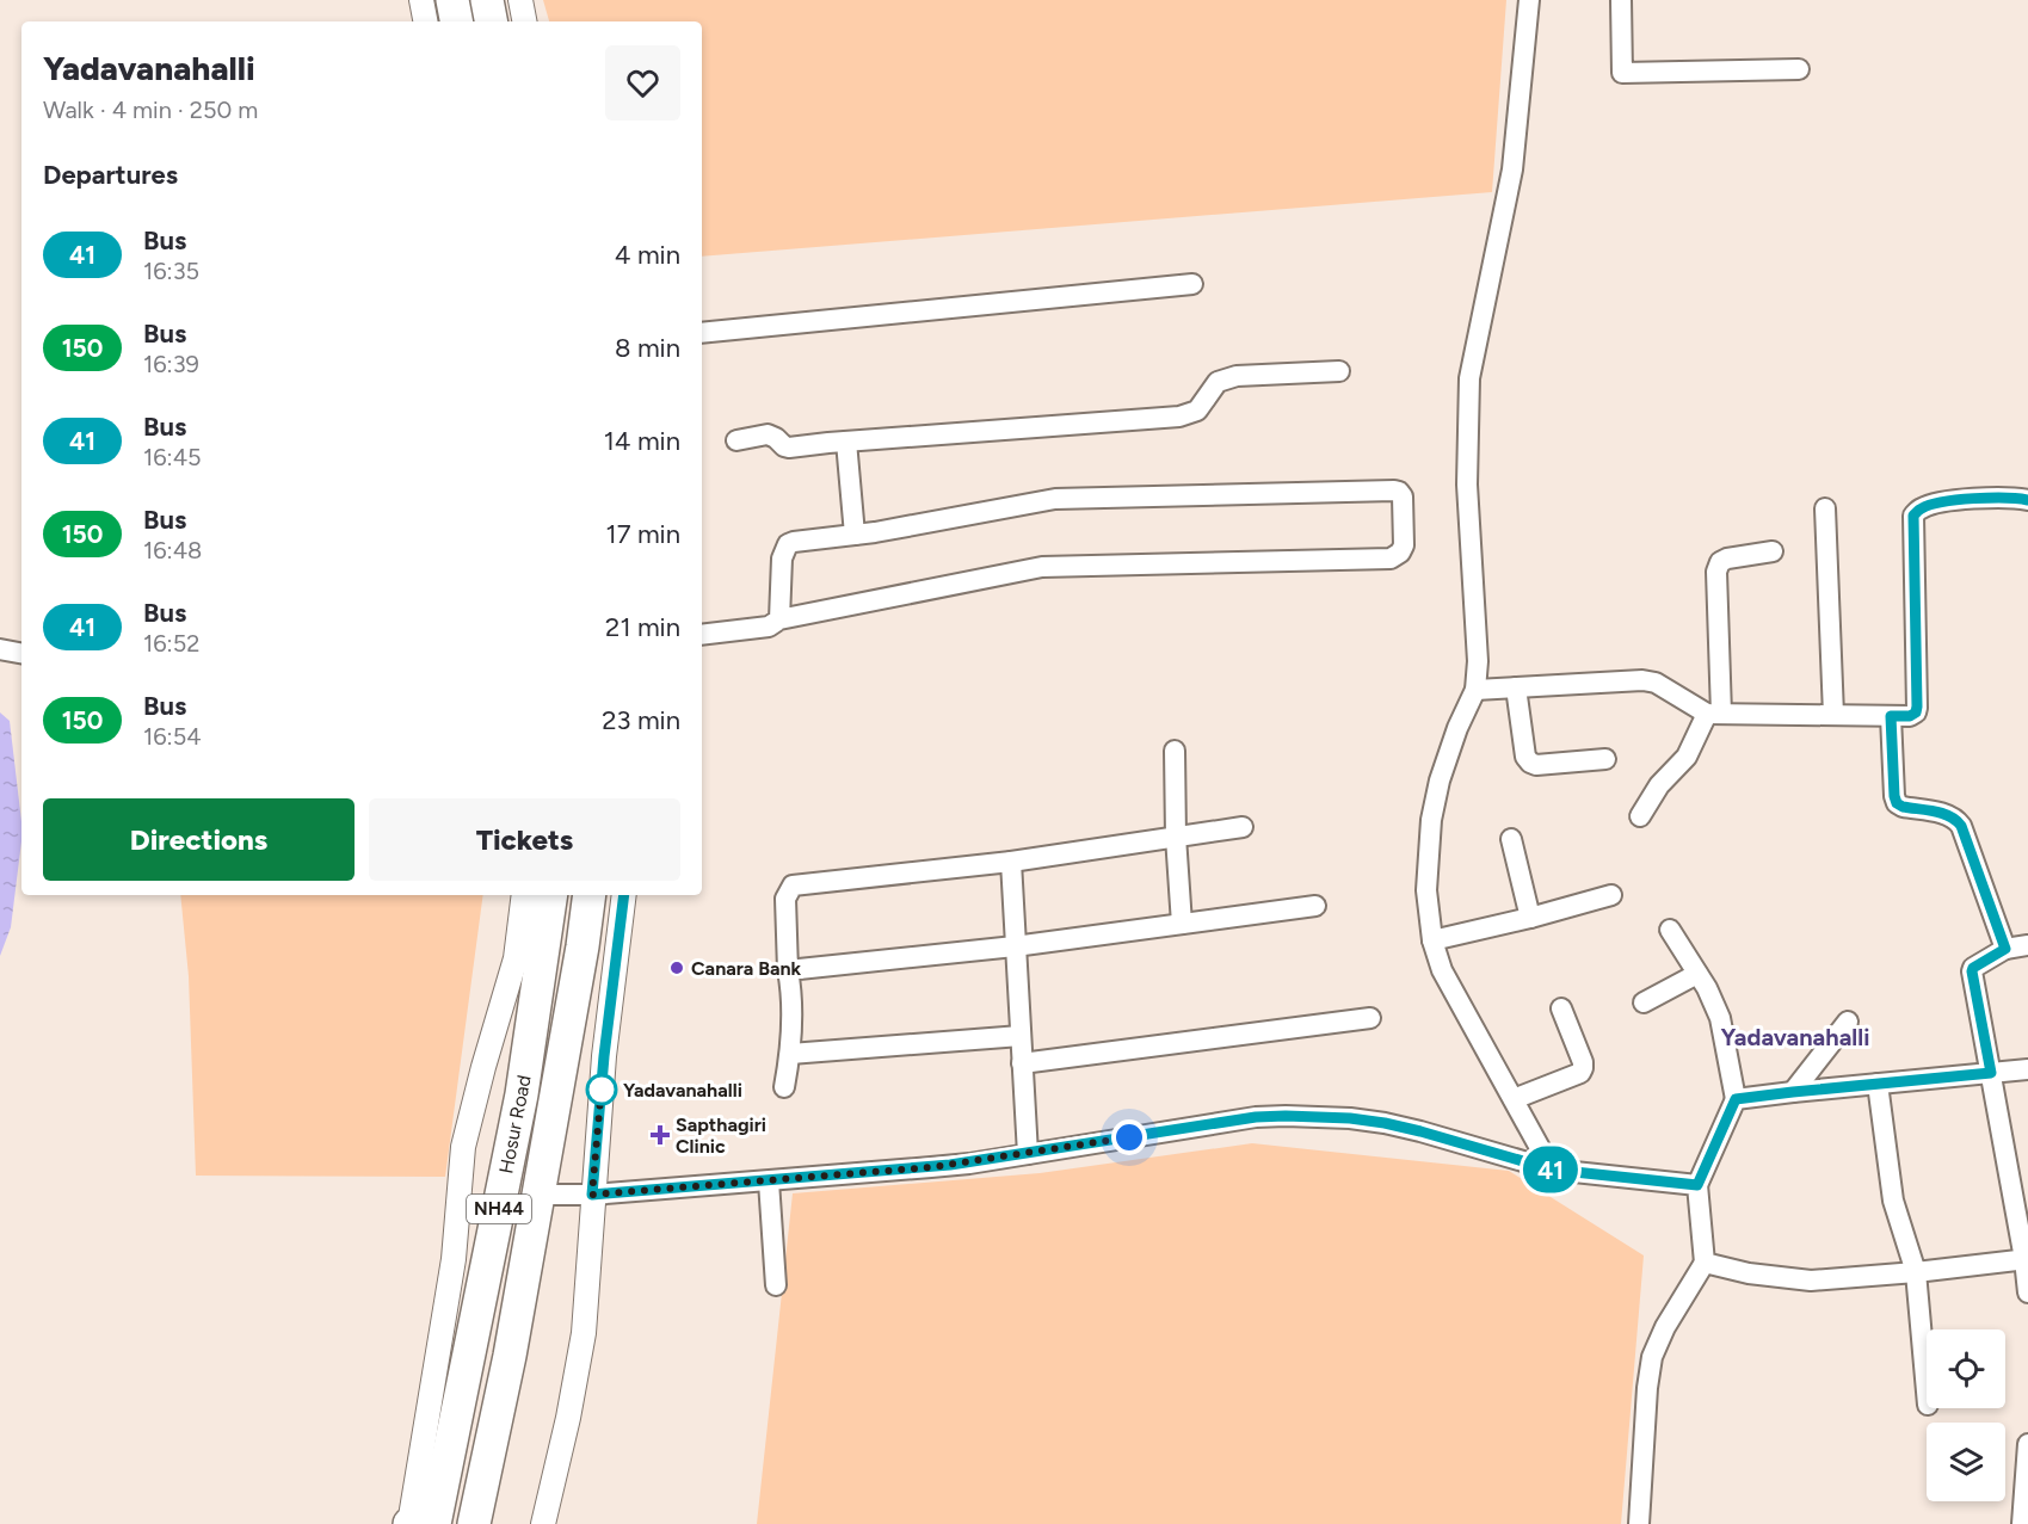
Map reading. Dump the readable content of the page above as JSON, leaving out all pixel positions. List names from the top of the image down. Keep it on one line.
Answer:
{"streets":{"highway":["Hosur Road","NH44"]},"districts":["Yadavanahalli"],"places":{"other":["Canara Bank","Yadavanahalli"],"health":["Sapthagiri Clinic"]},"lines":["bus line 41"],"page":{"on_map":"41","heading":[["Yadavanahalli","Walk · 4 min · 250 m"],"Departures"],"list":[{"mark":"41","name":"Bus","note":"16:35","value":"4 min"},{"mark":"150","name":"Bus","note":"16:39","value":"8 min"},{"mark":"41","name":"Bus","note":"16:45","value":"14 min"},{"mark":"150","name":"Bus","note":"16:48","value":"17 min"},{"mark":"41","name":"Bus","note":"16:52","value":"21 min"},{"mark":"150","name":"Bus","note":"16:54","value":"23 min"}],"buttons":["Directions","Tickets"]}}
